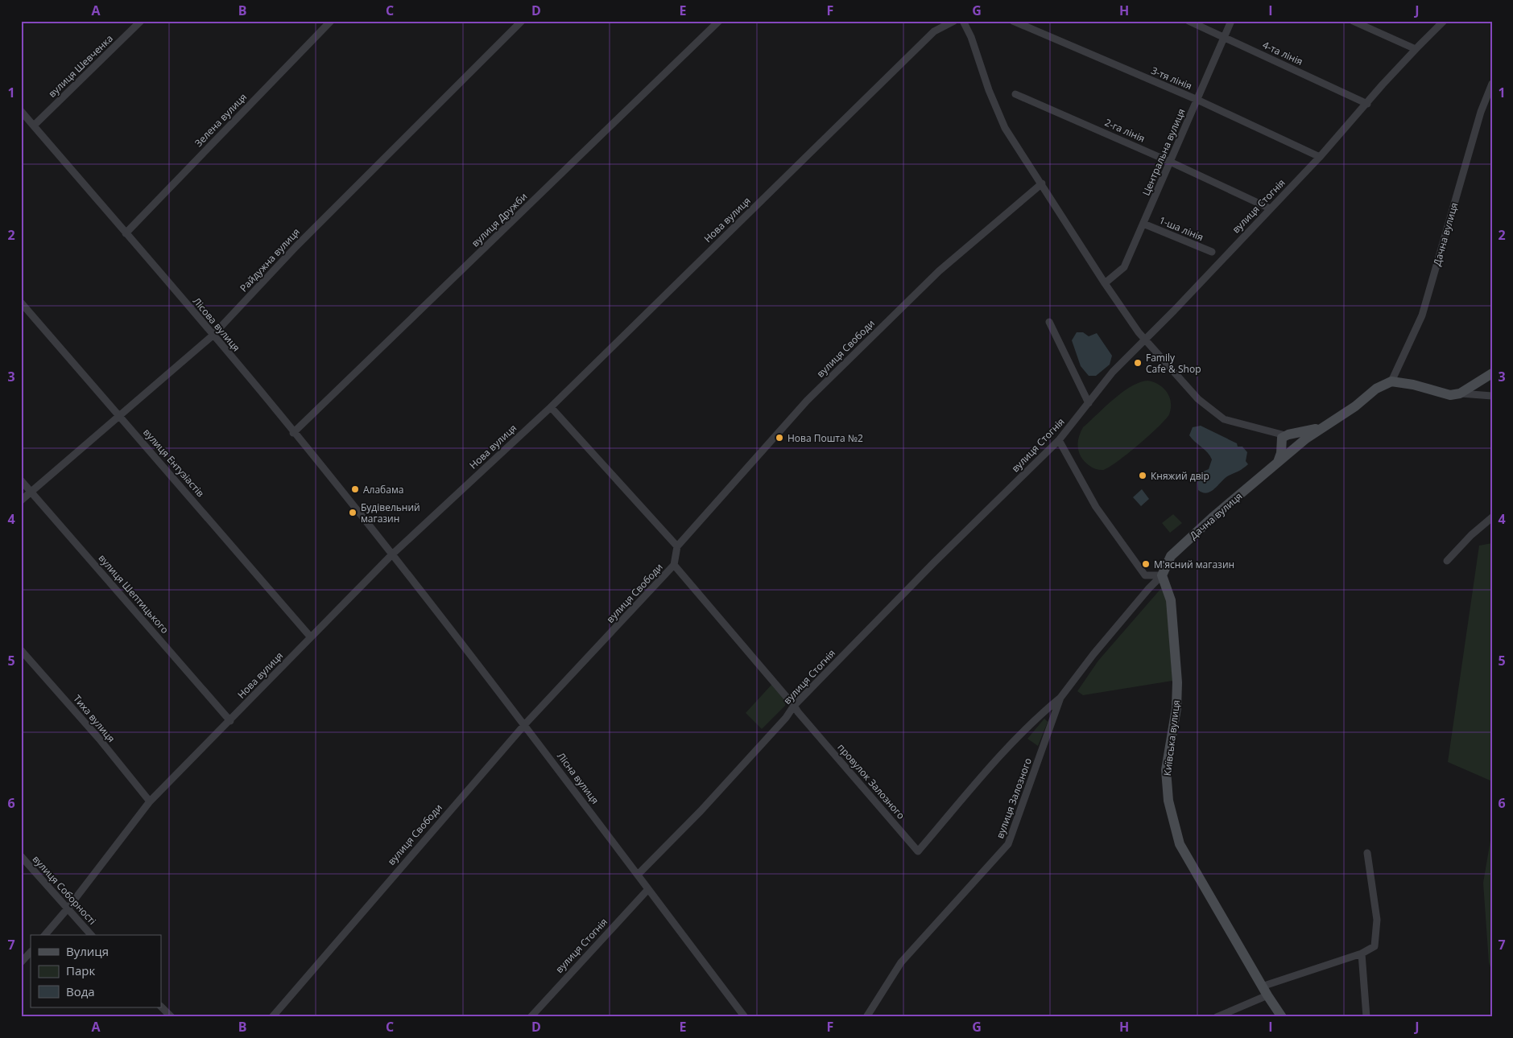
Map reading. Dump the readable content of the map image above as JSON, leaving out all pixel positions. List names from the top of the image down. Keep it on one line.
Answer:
{"streets":{"street":["4-та лінія","вулиця Шевченка","3-тя лінія","Зелена вулиця","2-га лінія","Центральна вулиця","вулиця Стогнія","вулиця Дружби","Нова вулиця","1-ша лінія","Дачна вулиця","Райдужна вулиця","Лісова вулиця","вулиця Свободи","вулиця Ентузіастів","вулиця Шептицького","Тиха вулиця","Київська вулиця","Лісна вулиця","провулок Залозного","вулиця Залозного","вулиця Соборності"]},"crossings":[["4-та лінія","Центральна вулиця"],["4-та лінія","вулиця Стогнія"],["вулиця Шевченка","Лісова вулиця"],["3-тя лінія","Центральна вулиця"],["3-тя лінія","вулиця Стогнія"],["Зелена вулиця","Лісова вулиця"],["2-га лінія","Центральна вулиця"],["2-га лінія","вулиця Стогнія"],["Центральна вулиця","1-ша лінія"],["вулиця Стогнія","Лісна вулиця"],["вулиця Стогнія","провулок Залозного"],["вулиця Дружби","Лісова вулиця"],["Нова вулиця","Лісова вулиця"],["Нова вулиця","вулиця Ентузіастів"],["Нова вулиця","вулиця Шептицького"],["Нова вулиця","Тиха вулиця"],["Нова вулиця","Лісна вулиця"],["Нова вулиця","вулиця Соборності"],["Дачна вулиця","Київська вулиця"],["Дачна вулиця","вулиця Залозного"],["Райдужна вулиця","Лісова вулиця"],["Райдужна вулиця","вулиця Ентузіастів"],["Райдужна вулиця","вулиця Шептицького"],["Лісова вулиця","Лісна вулиця"],["вулиця Свободи","Лісна вулиця"],["вулиця Свободи","провулок Залозного"],["Київська вулиця","вулиця Залозного"],["провулок Залозного","вулиця Залозного"]],"places":["Family Cafe & Shop","Нова Пошта №2","Княжий двір","Алабама","Будівельний магазин","М'ясний магазин"],"legend":["Вулиця","Парк","Вода"],"grid":{"columns":["A","B","C","D","E","F","G","H","I","J"],"rows":["1","2","3","4","5","6","7"]}}
